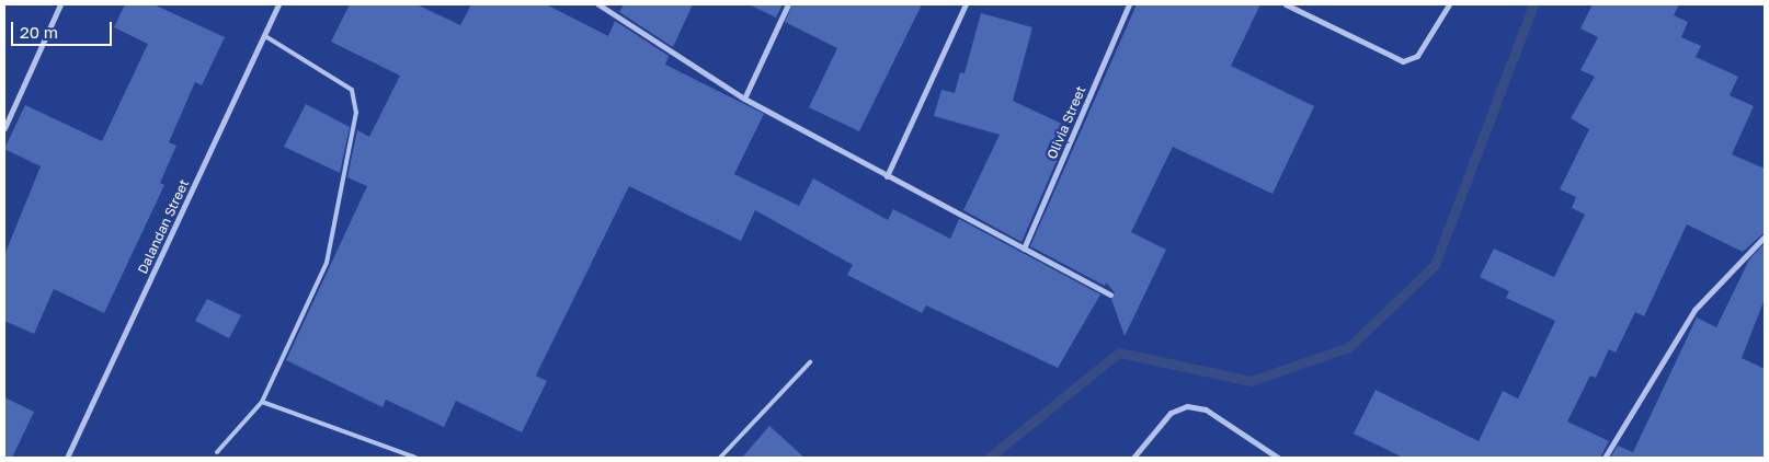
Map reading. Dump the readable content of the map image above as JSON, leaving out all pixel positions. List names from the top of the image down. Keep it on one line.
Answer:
{"streets":{"street":["Olivia Street","Dalandan Street"]},"scale_bar":"20 m"}
